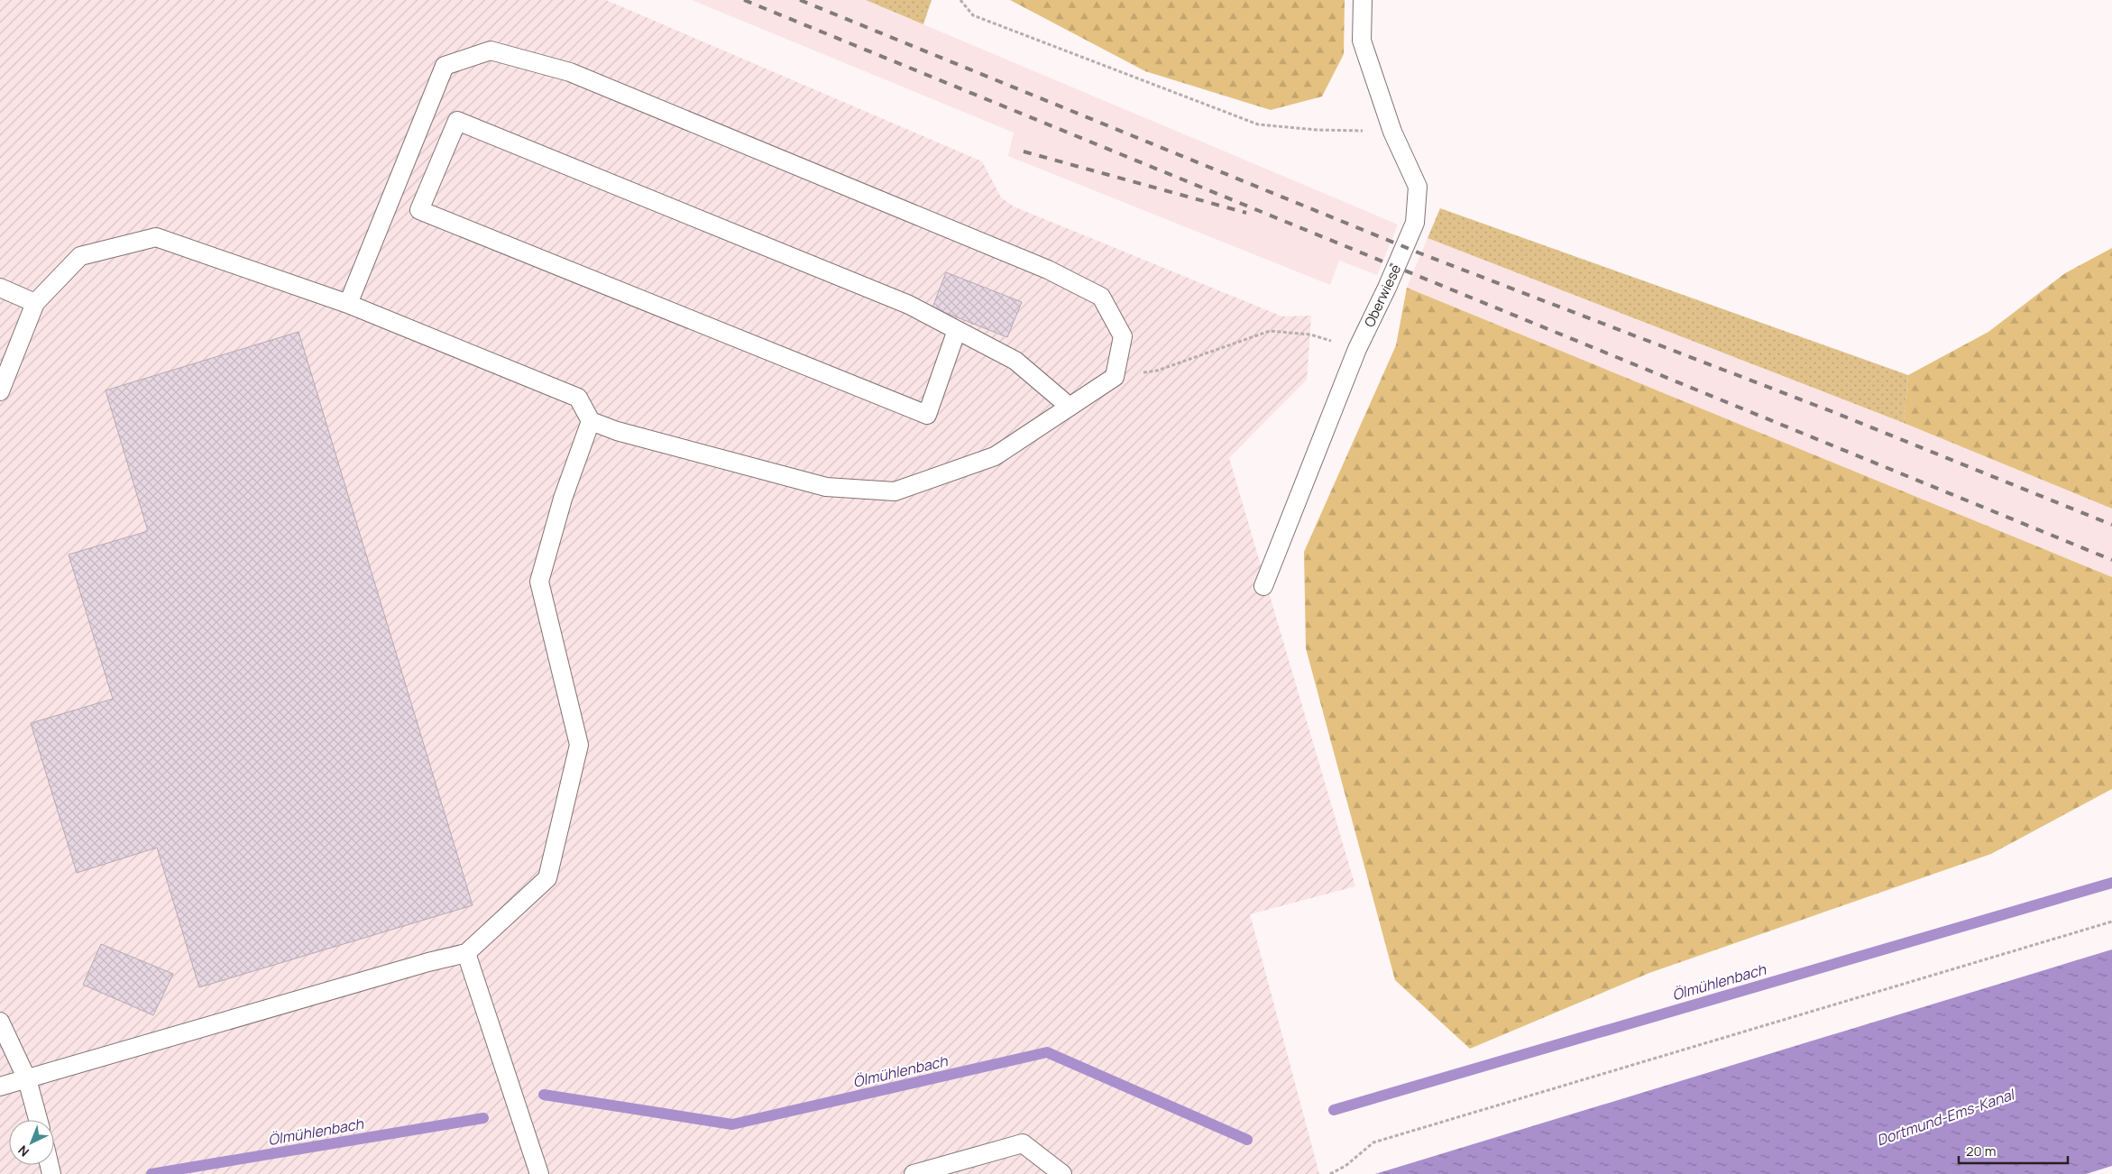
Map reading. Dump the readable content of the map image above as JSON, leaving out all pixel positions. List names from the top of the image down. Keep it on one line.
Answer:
{"streets":{"lane":["Oberwiese"]},"water":["Ölmühlenbach","Dortmund-Ems-Kanal"],"scale_bar":"20 m","north":"bottom left"}
